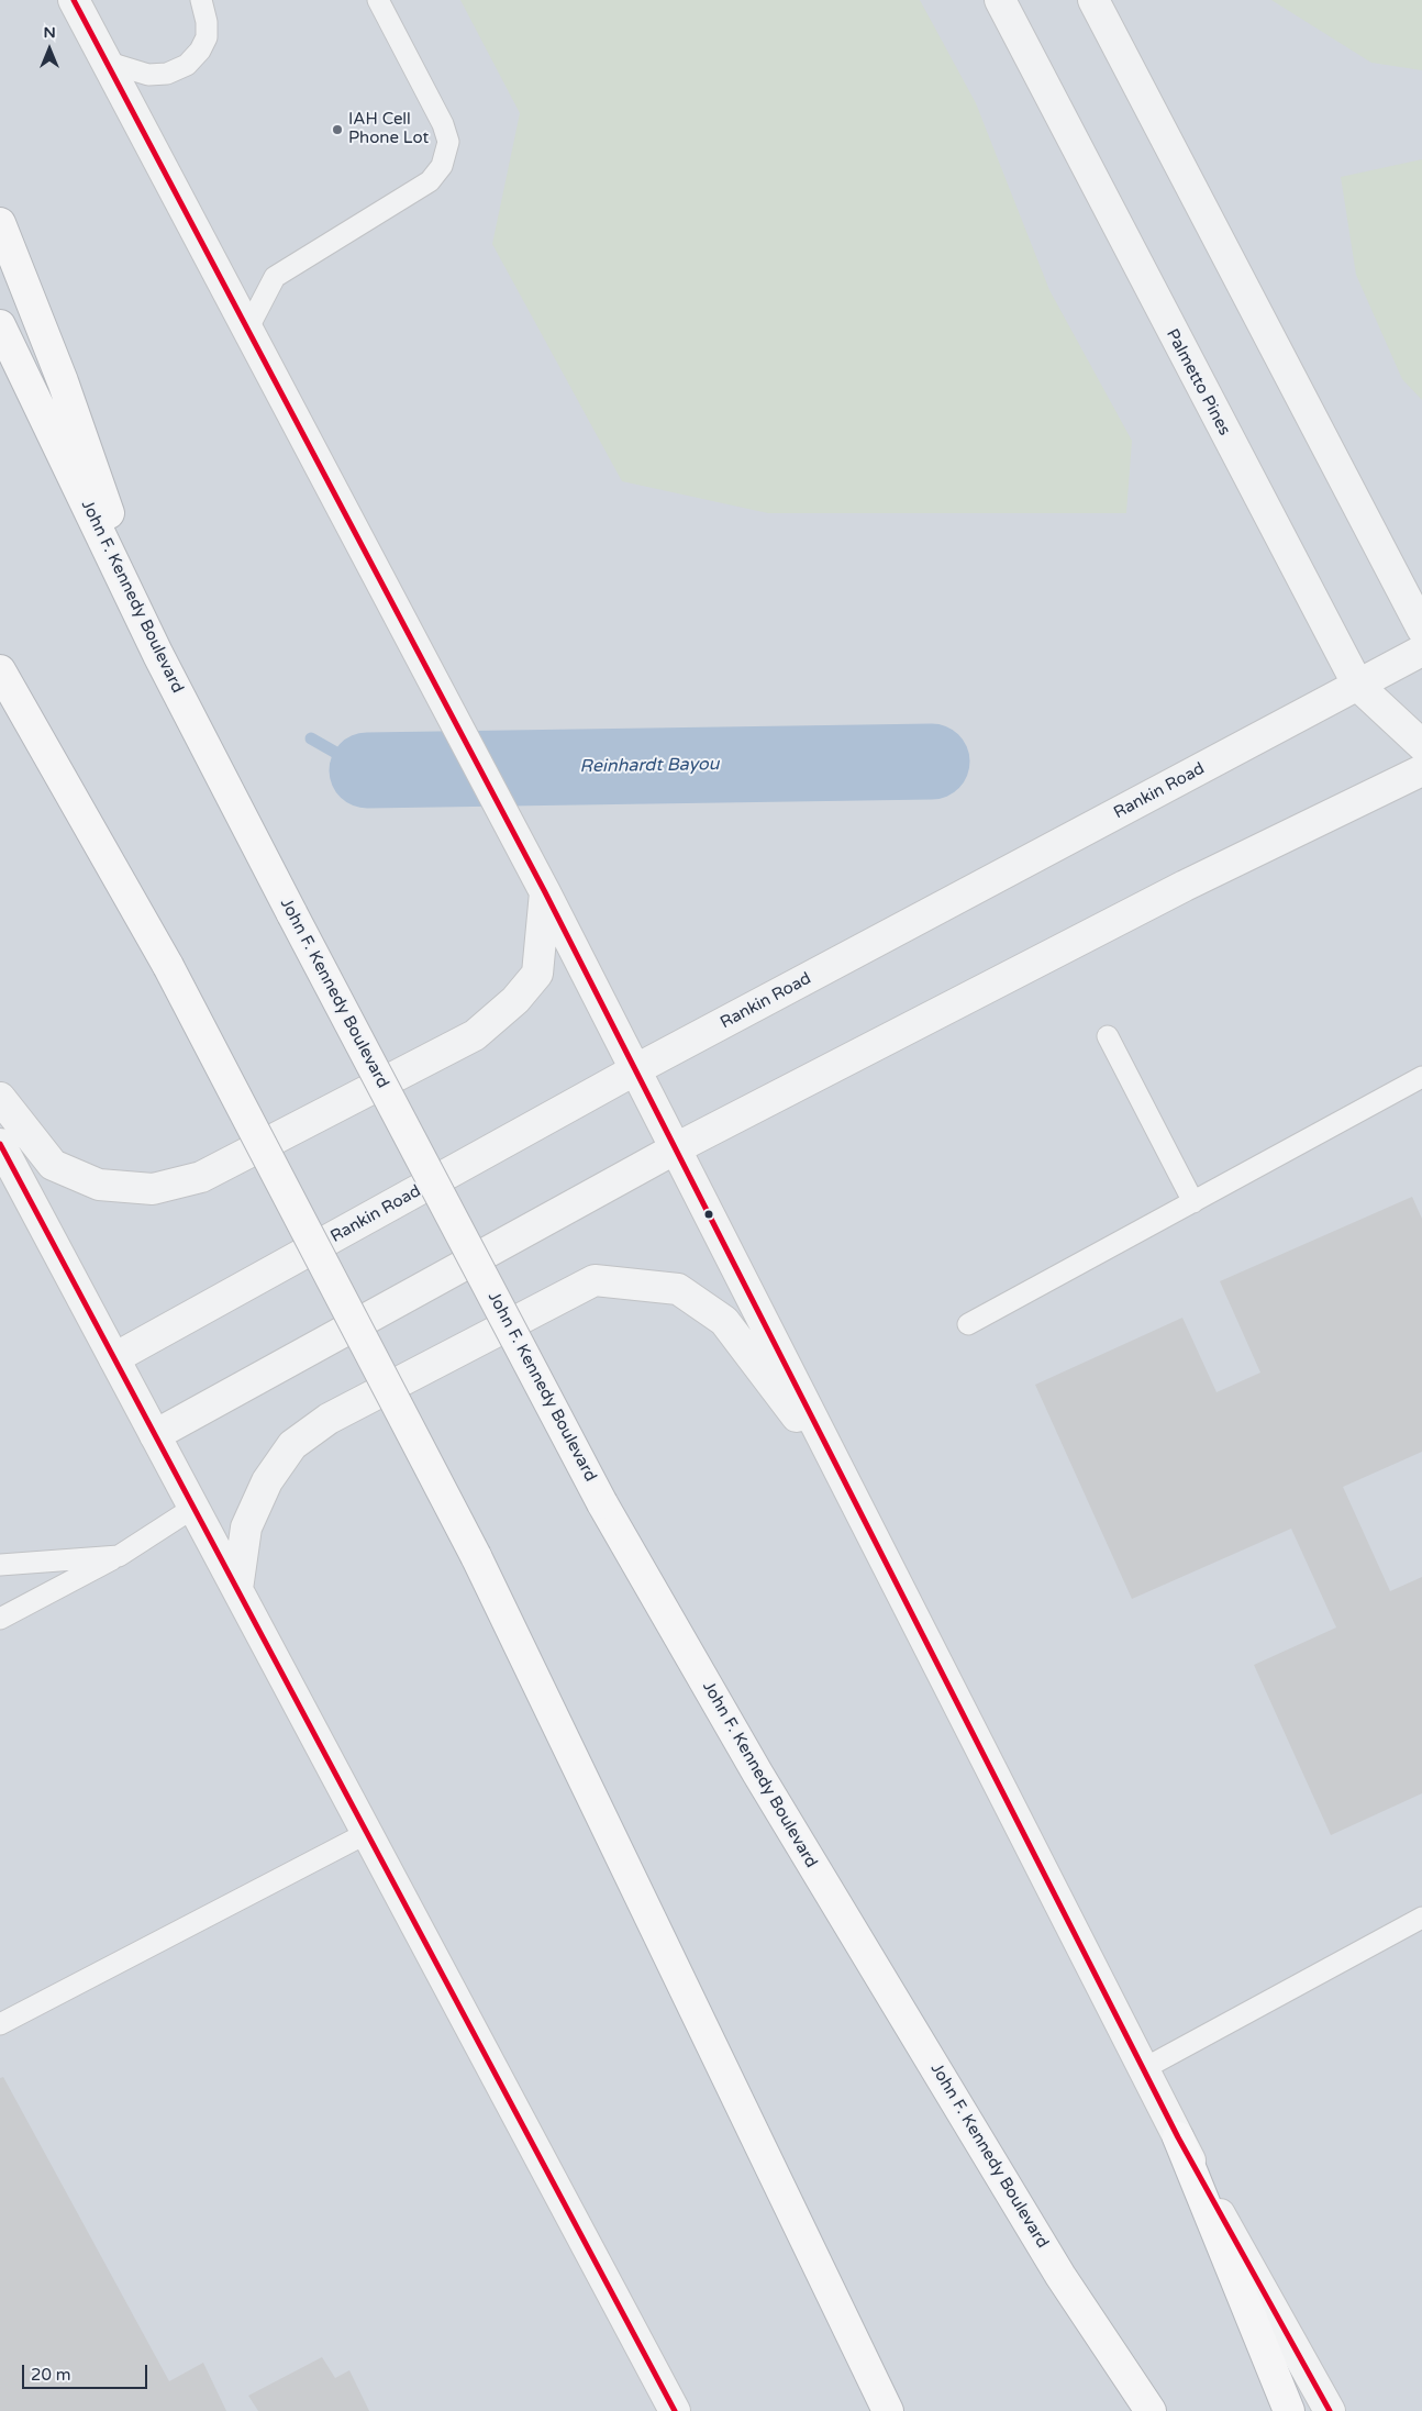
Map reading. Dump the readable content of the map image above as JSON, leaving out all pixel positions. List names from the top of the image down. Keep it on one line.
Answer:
{"streets":{"highway":["John F. Kennedy Boulevard"],"street":["Palmetto Pines","Rankin Road"]},"crossings":[["Palmetto Pines","Rankin Road"]],"water":["Reinhardt Bayou"],"places":["IAH Cell Phone Lot"],"scale_bar":"20 m","north":"top"}
